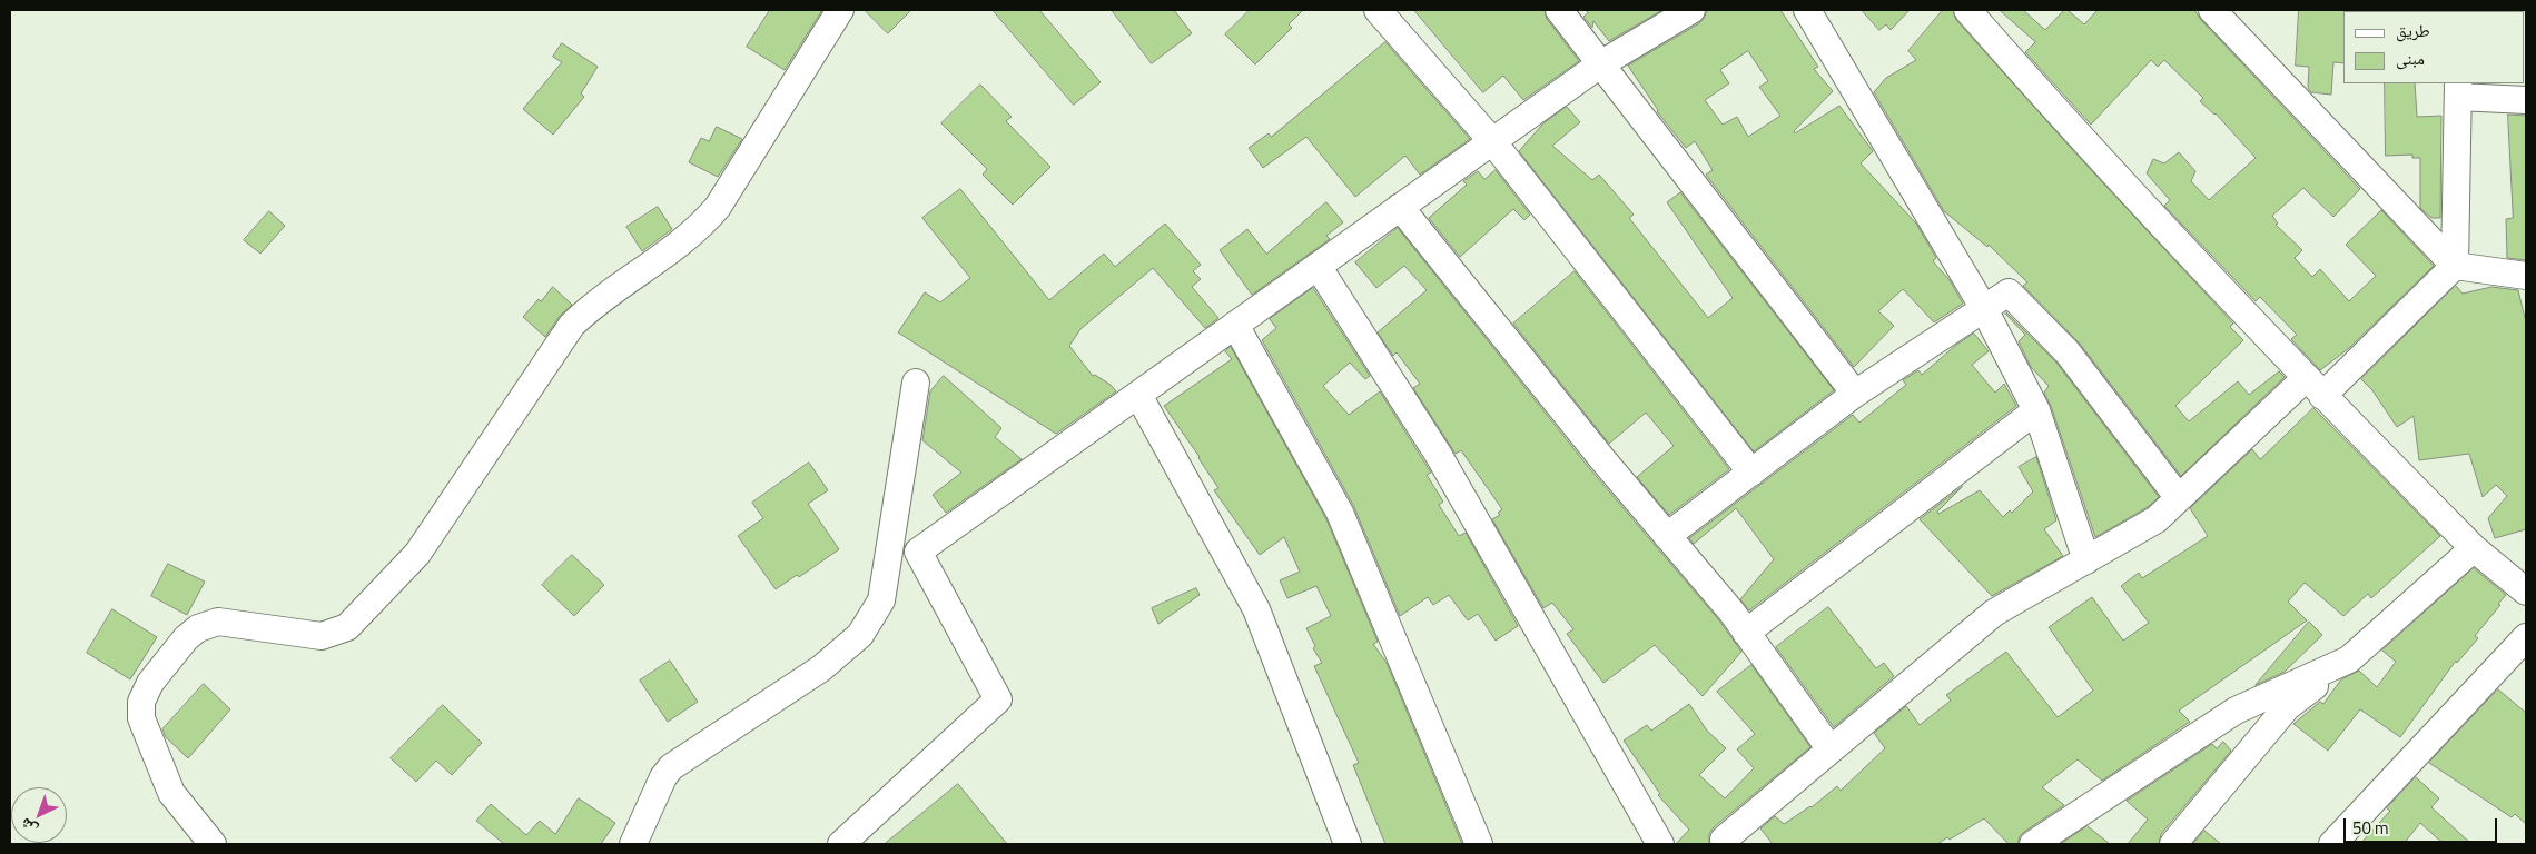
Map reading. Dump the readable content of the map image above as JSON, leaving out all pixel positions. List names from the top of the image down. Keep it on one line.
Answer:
{"legend":["طريق","مبنى"],"scale_bar":"50 m","north":"bottom left"}
